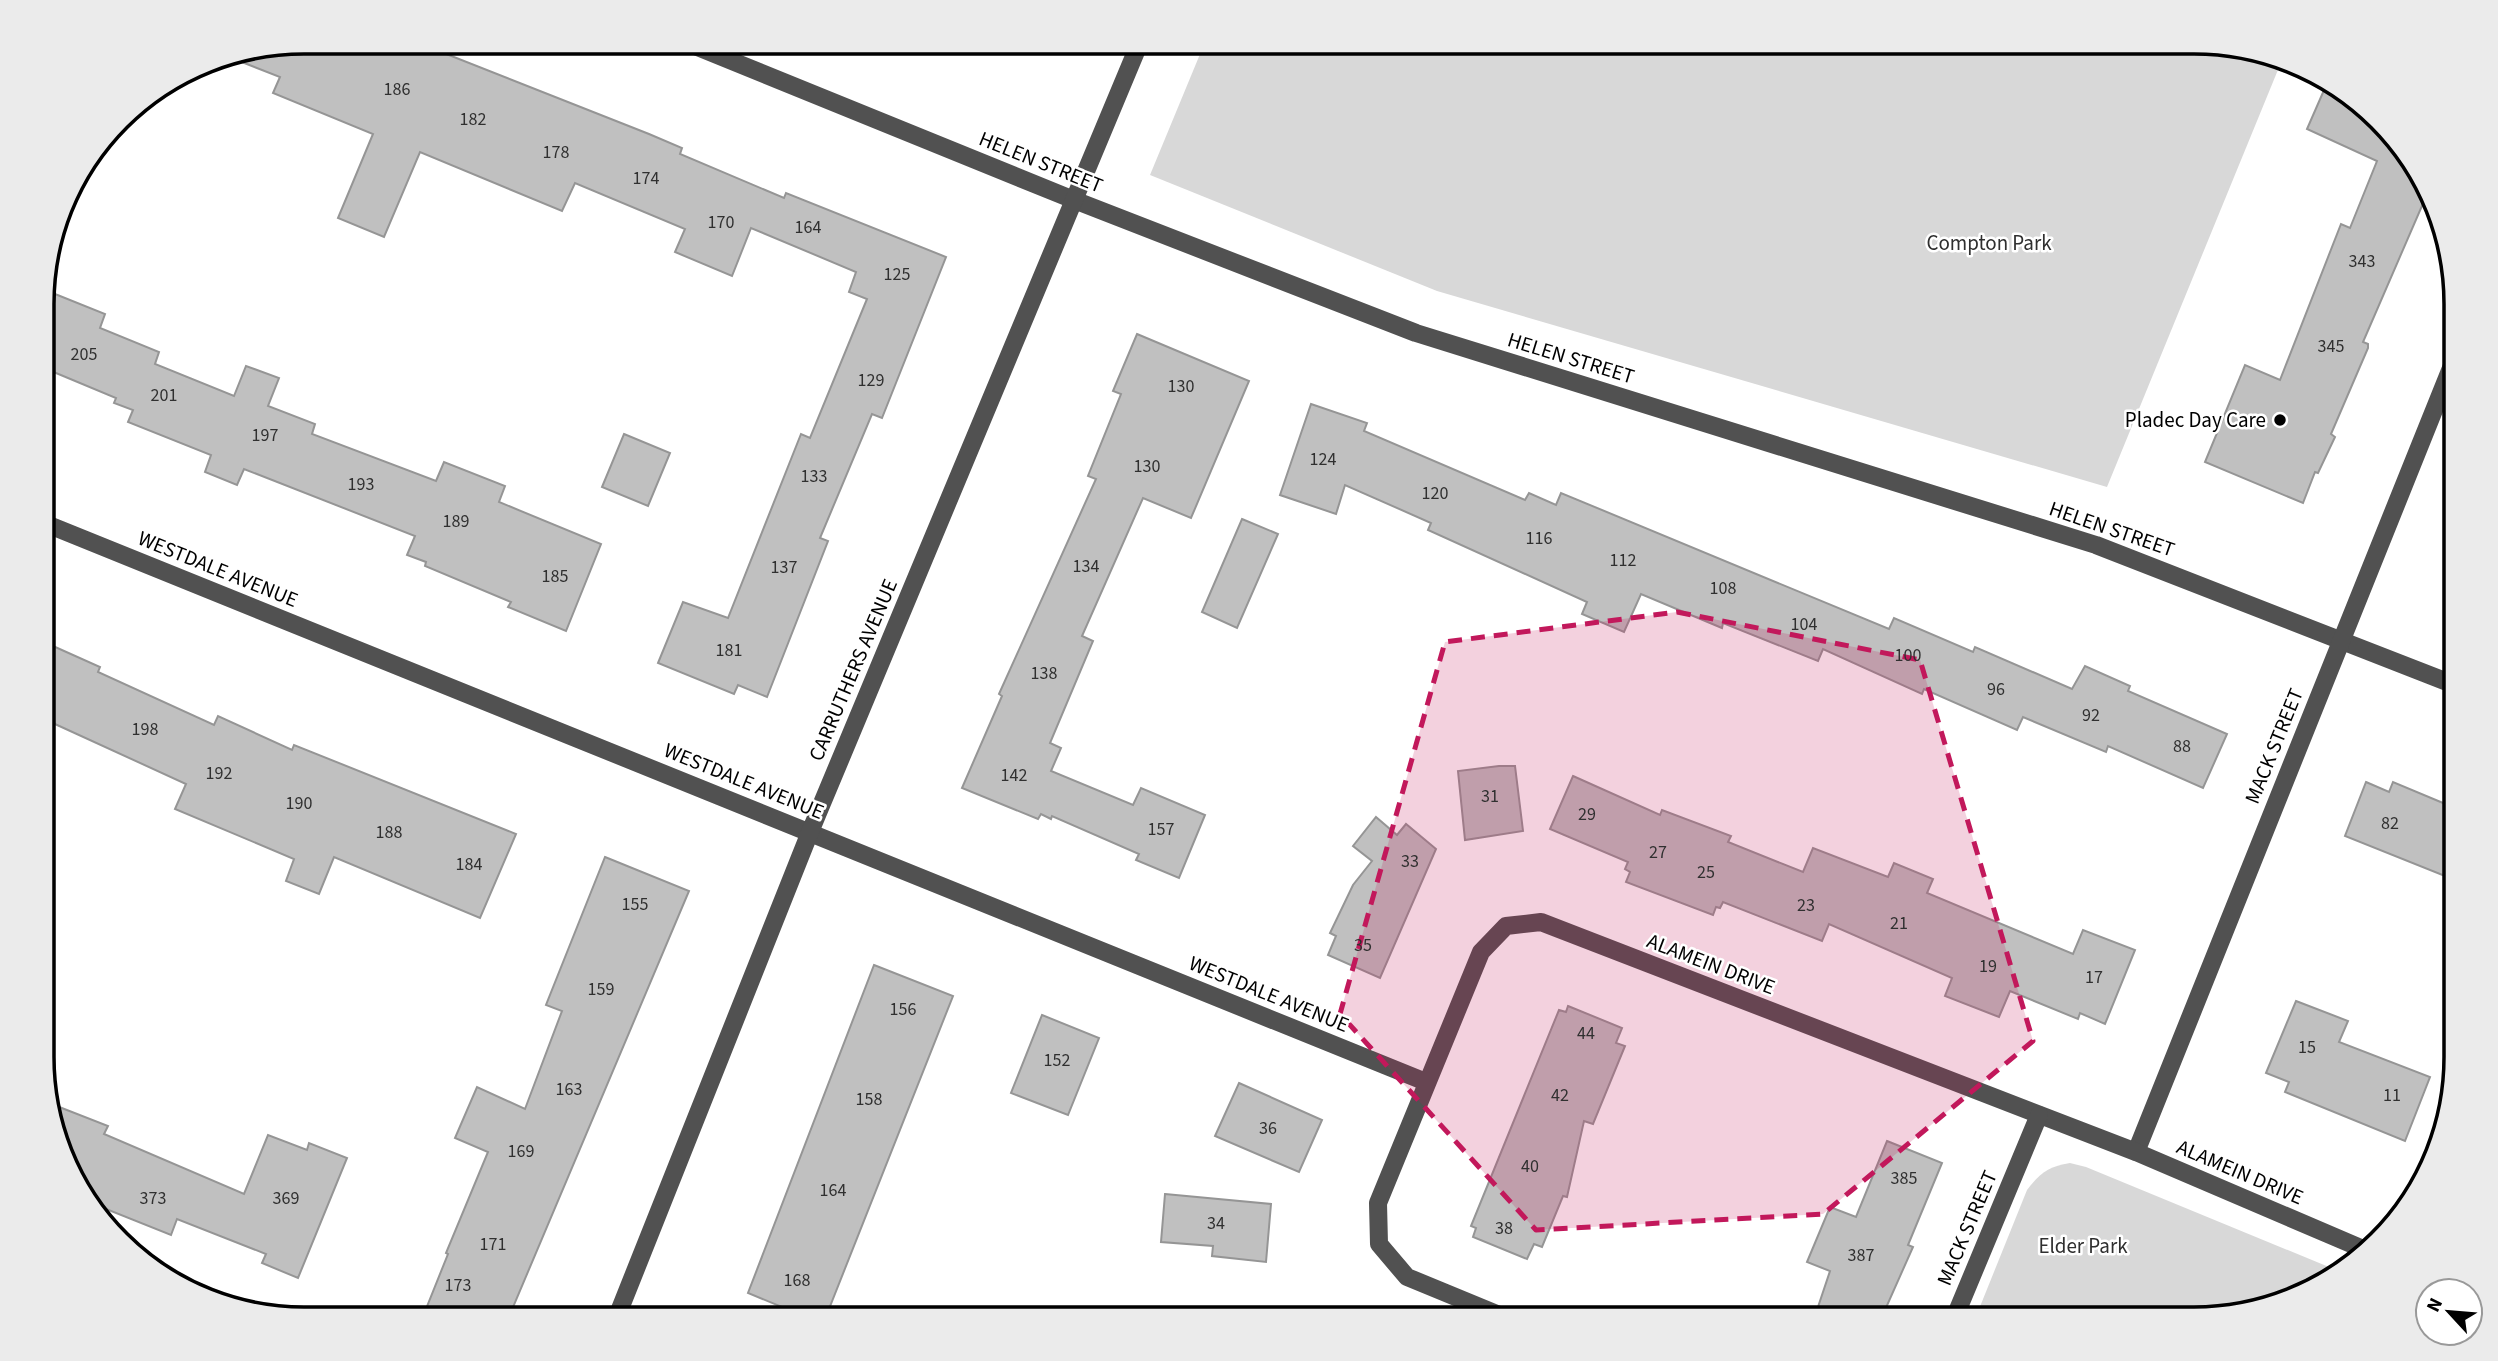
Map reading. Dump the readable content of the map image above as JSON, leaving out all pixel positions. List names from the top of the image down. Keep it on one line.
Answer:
{"streets":{"street":["HELEN STREET","WESTDALE AVENUE","CARRUTHERS AVENUE","MACK STREET","ALAMEIN DRIVE"]},"crossings":[["HELEN STREET","CARRUTHERS AVENUE"],["HELEN STREET","MACK STREET"],["WESTDALE AVENUE","CARRUTHERS AVENUE"],["WESTDALE AVENUE","ALAMEIN DRIVE"],["MACK STREET","ALAMEIN DRIVE"]],"parks":["Compton Park","Elder Park"],"places":["Pladec Day Care"],"house_numbers":["186","182","178","174","170","164","343","125","345","205","129","130","201","197","124","130","133","193","120","189","116","112","134","137","185","108","104","181","100","138","96","92","198","88","192","142","31","190","29","82","157","188","27","33","184","25","155","23","21","35","19","17","159","156","44","15","152","163","42","11","158","36","169","40","385","164","373","369","34","38","171","387","168","173"],"north":"top left"}
